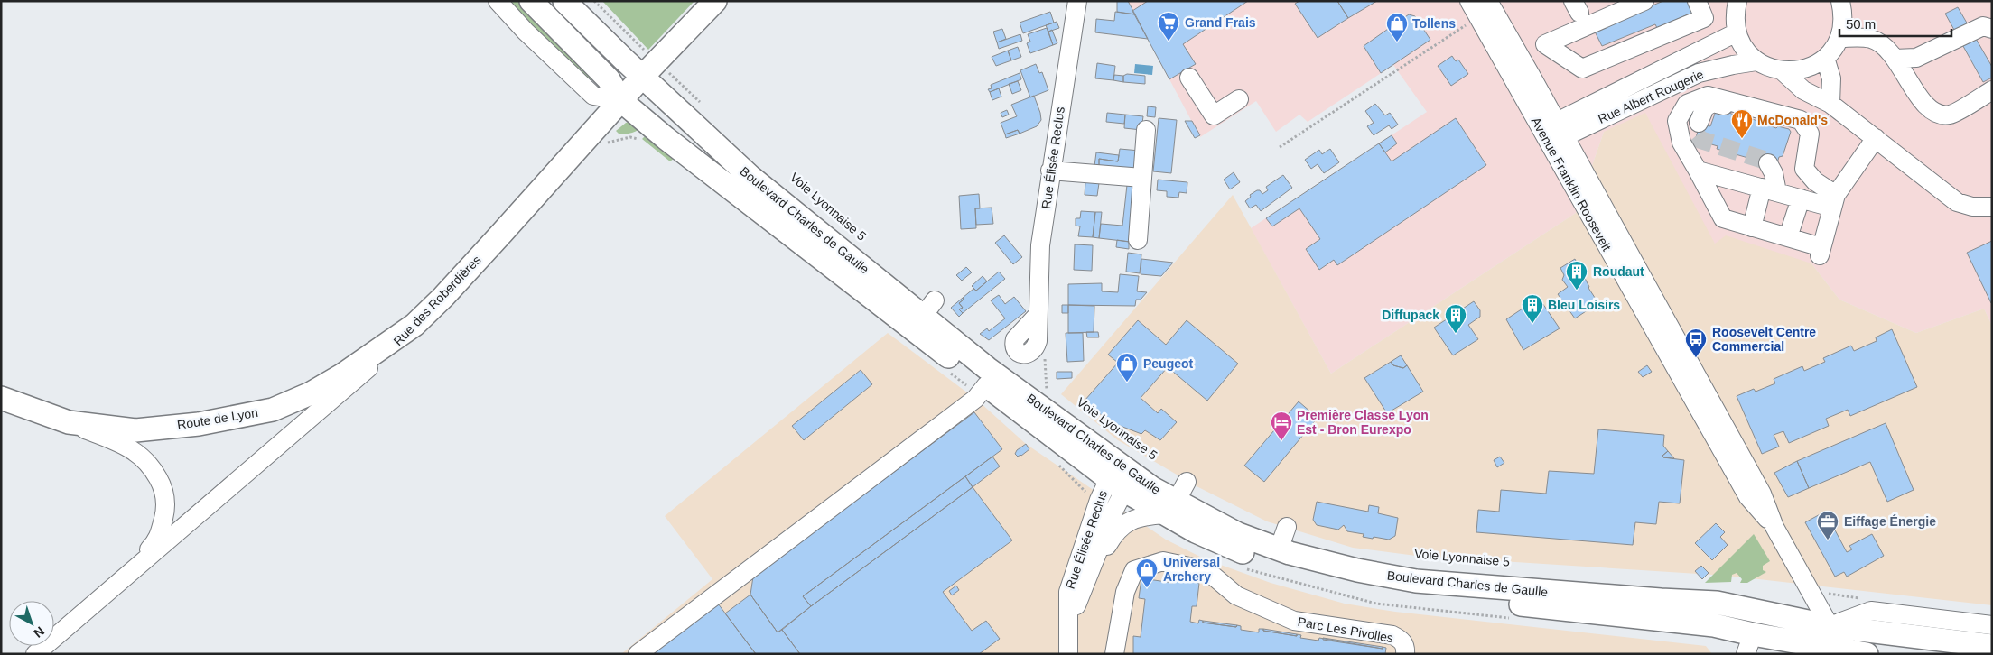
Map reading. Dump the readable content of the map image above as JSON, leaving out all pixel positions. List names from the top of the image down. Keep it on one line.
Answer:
{"streets":{"main road":["Boulevard Charles de Gaulle","Rue des Roberdières","Route de Lyon"],"street":["Rue Albert Rougerie","Rue Élisée Reclus","Avenue Franklin Roosevelt","Parc Les Pivolles"]},"crossings":[["Rue Albert Rougerie","Avenue Franklin Roosevelt"],["Rue Élisée Reclus","Boulevard Charles de Gaulle"],["Avenue Franklin Roosevelt","Boulevard Charles de Gaulle"],["Boulevard Charles de Gaulle","Rue des Roberdières"],["Rue des Roberdières","Route de Lyon"]],"places":{"supermarket":["Grand Frais"],"shop":["Tollens","Peugeot","Universal Archery"],"restaurant":["McDonald's"],"building":["Roudaut","Bleu Loisirs","Diffupack"],"bus stop":["Roosevelt Centre Commercial"],"hotel":["Première Classe Lyon Est - Bron Eurexpo"],"office":["Eiffage Énergie"]},"scale_bar":"50 m","north":"bottom right"}
